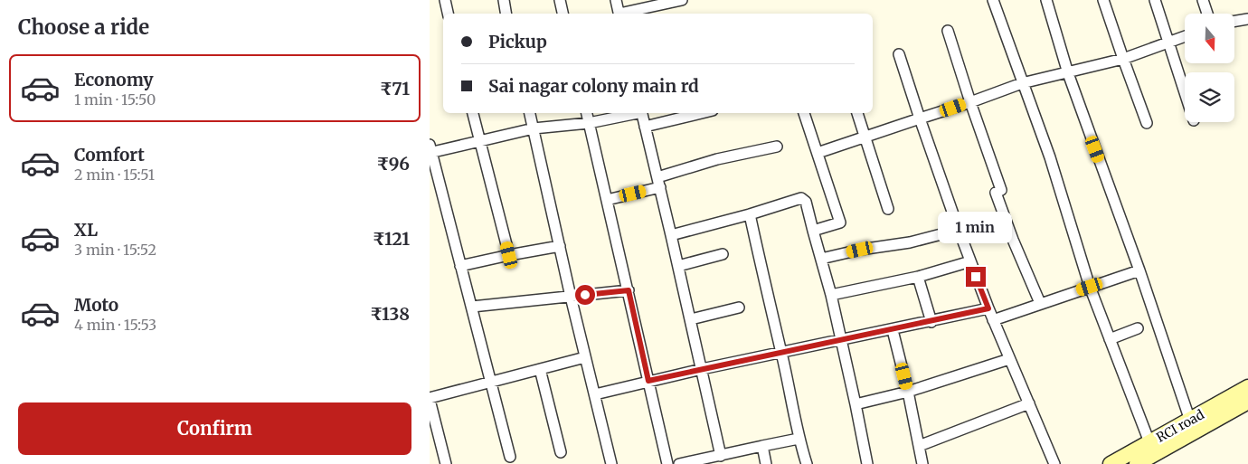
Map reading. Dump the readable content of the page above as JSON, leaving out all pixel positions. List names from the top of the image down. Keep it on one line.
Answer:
{"streets":{"main road":["RCI road"]},"north":"bottom","page":{"heading":"Choose a ride","banner":["Pickup","Sai nagar colony main rd"],"list":[{"name":"Economy","note":"1 min · 15:50","value":"₹71"},{"name":"Comfort","note":"2 min · 15:51","value":"₹96"},{"name":"XL","note":"3 min · 15:52","value":"₹121"},{"name":"Moto","note":"4 min · 15:53","value":"₹138"}],"bubble":"1 min","buttons":"Confirm"}}
